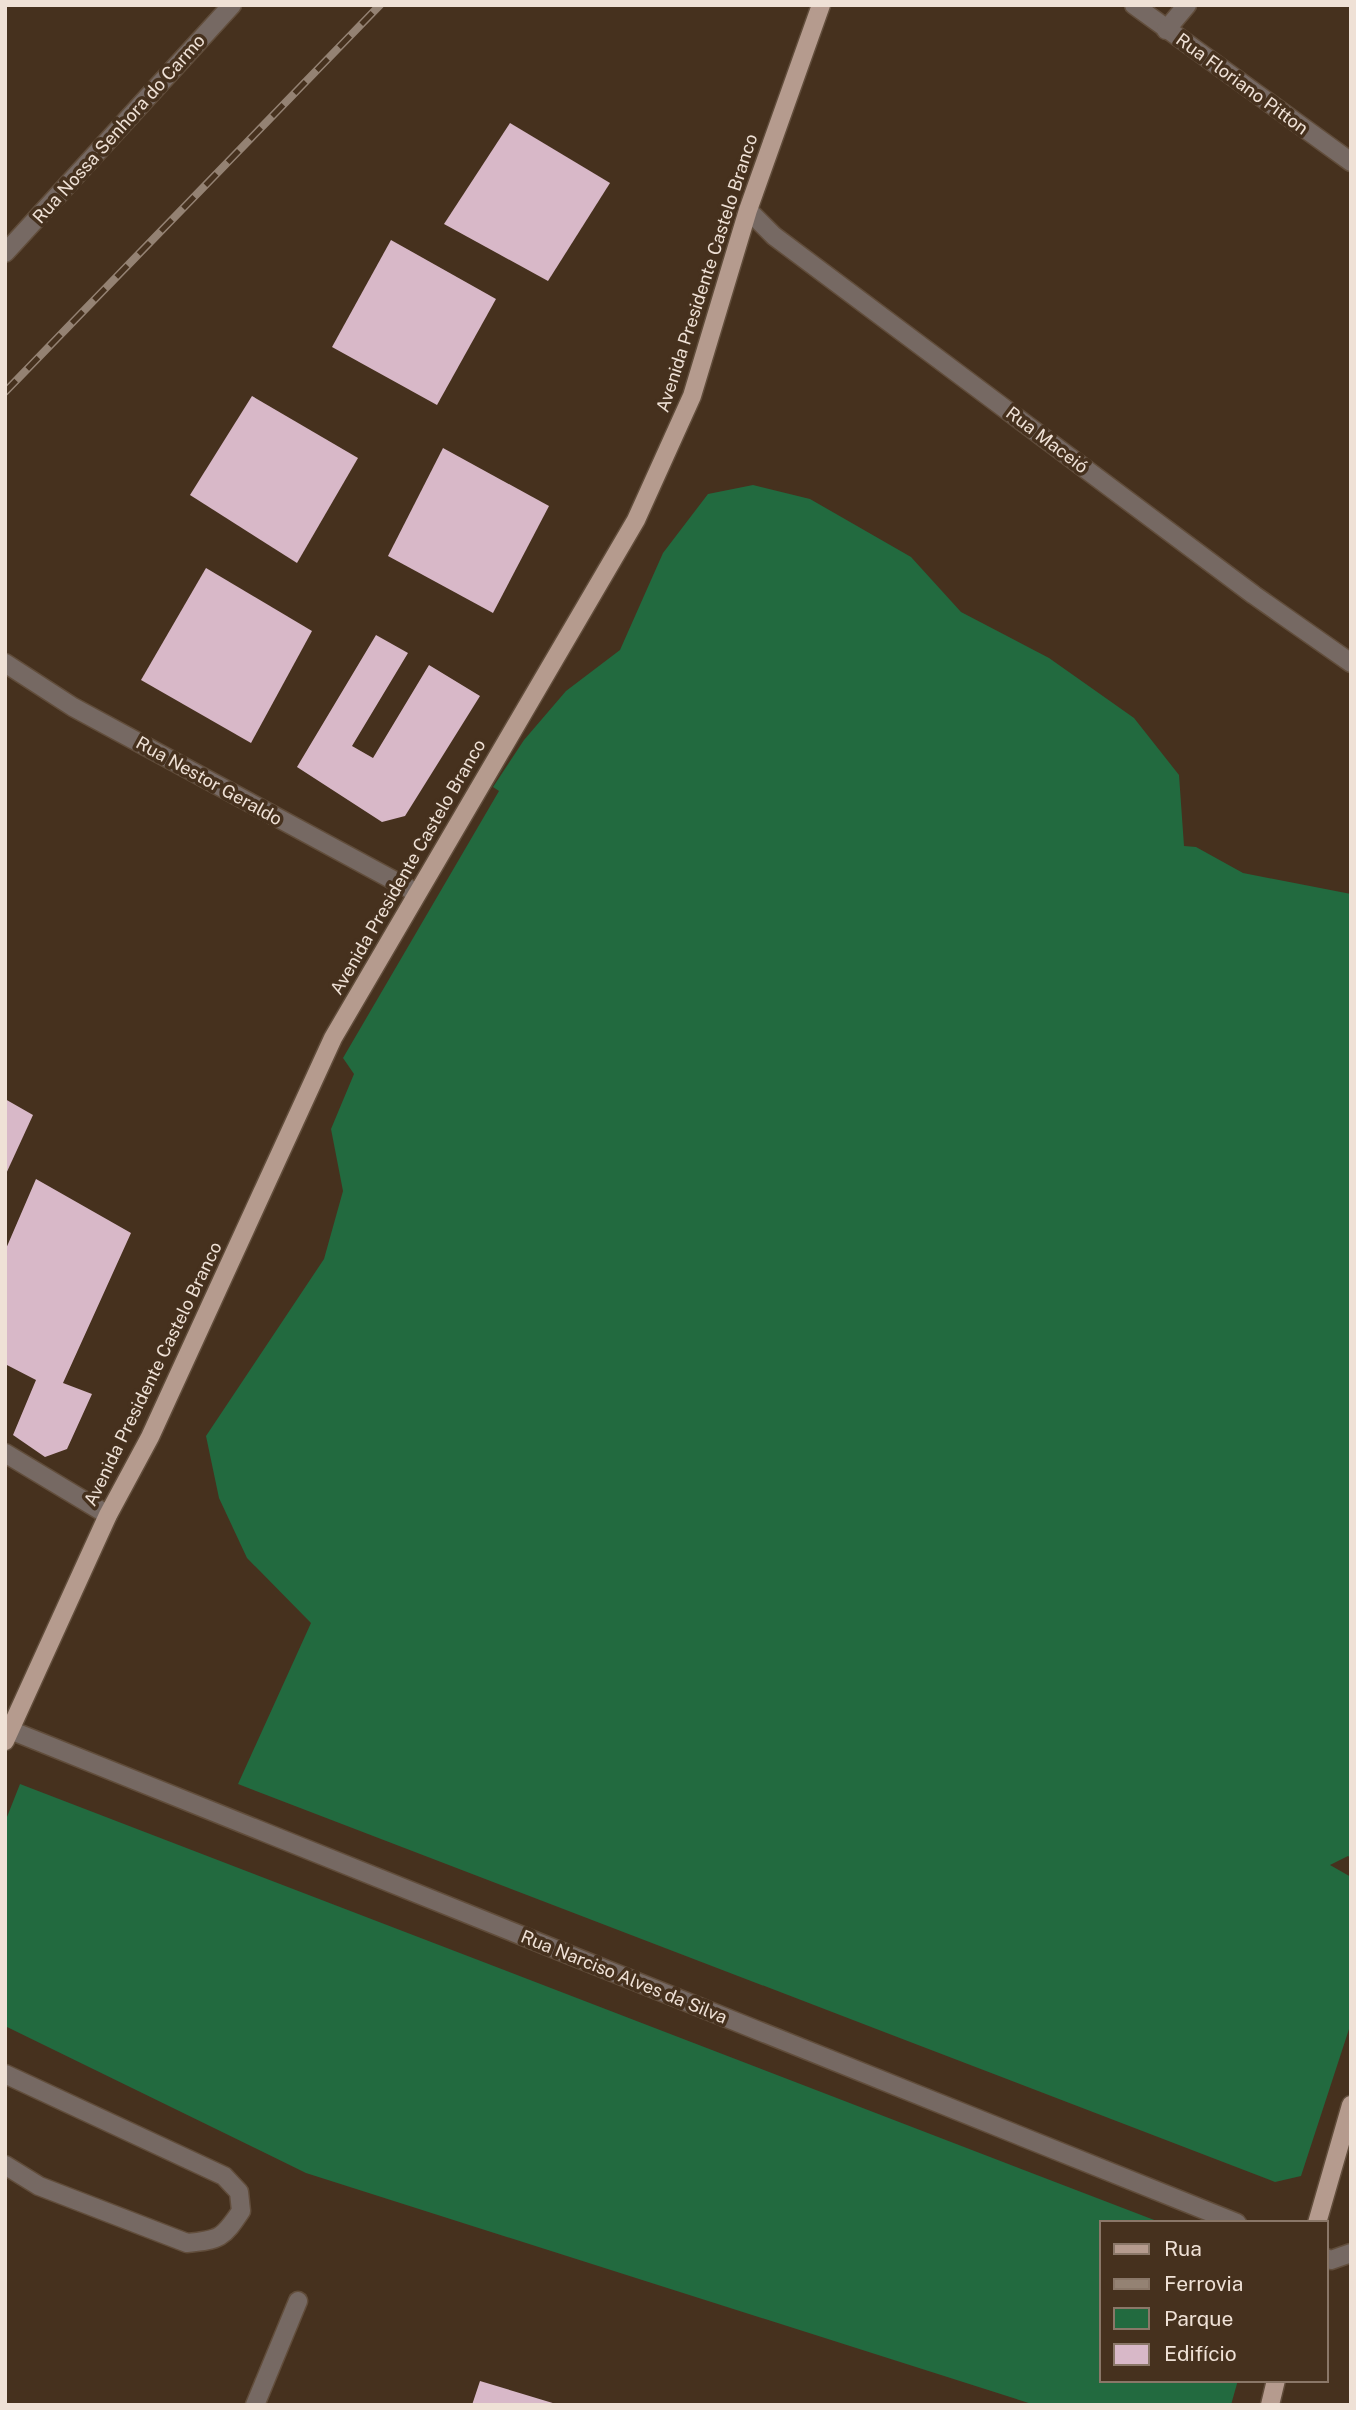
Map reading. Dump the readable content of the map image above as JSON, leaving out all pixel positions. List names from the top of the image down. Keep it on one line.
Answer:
{"streets":{"main road":["Avenida Presidente Castelo Branco"],"street":["Rua Floriano Pitton","Rua Nossa Senhora do Carmo","Rua Maceió","Rua Nestor Geraldo","Rua Narciso Alves da Silva"]},"crossings":[["Avenida Presidente Castelo Branco","Rua Maceió"],["Avenida Presidente Castelo Branco","Rua Nestor Geraldo"],["Avenida Presidente Castelo Branco","Rua Narciso Alves da Silva"]],"legend":["Rua","Ferrovia","Parque","Edifício"]}
